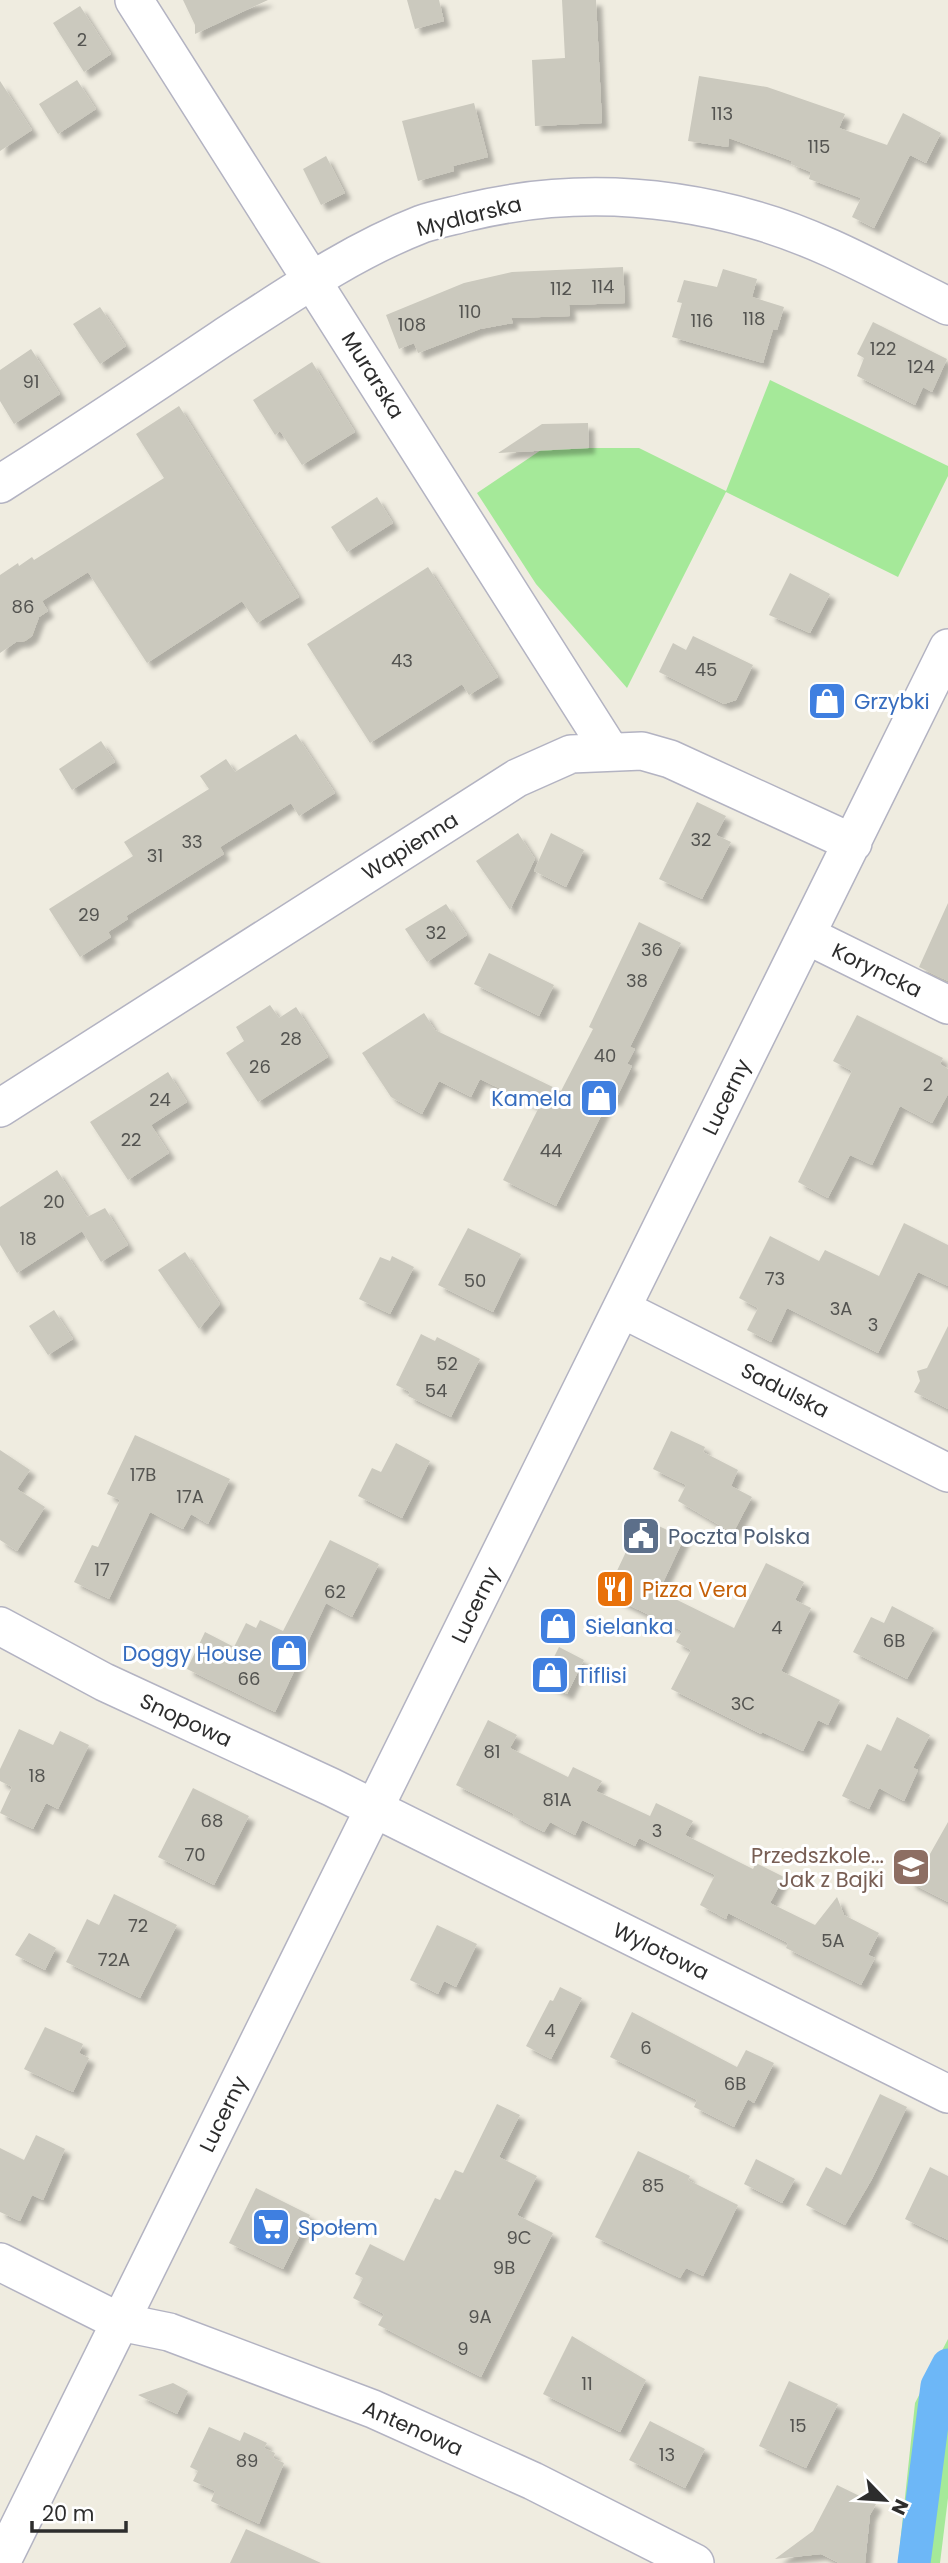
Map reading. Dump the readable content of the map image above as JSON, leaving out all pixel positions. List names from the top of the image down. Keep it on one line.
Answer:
{"streets":{"street":["Mydlarska","Murarska","Wapienna","Koryncka","Lucerny","Sadulska","Snopowa","Wylotowa","Antenowa"]},"crossings":[["Mydlarska","Murarska"],["Murarska","Wapienna"],["Wapienna","Lucerny"],["Koryncka","Lucerny"],["Lucerny","Sadulska"],["Lucerny","Snopowa"],["Lucerny","Wylotowa"],["Lucerny","Antenowa"],["Snopowa","Wylotowa"]],"places":{"shop":["Grzybki","Kamela","Sielanka","Doggy House","Tiflisi"],"public building":["Poczta Polska"],"restaurant":["Pizza Vera"],"school or university":["Przedszkole... Jak z Bajki"],"supermarket":["Społem"]},"house_numbers":["2","113","115","114","112","110","118","116","108","122","124","91","86","43","45","32","33","31","29","32","36","38","28","40","26","2","24","22","44","20","18","73","50","3A","3","52","54","17B","17A","17","62","4","6B","66","3C","81","18","81A","68","3","70","72","5A","72A","4","6","6B","85","9C","9B","9A","9","11","15","13","89"],"scale_bar":"20 m","north":"bottom right"}
